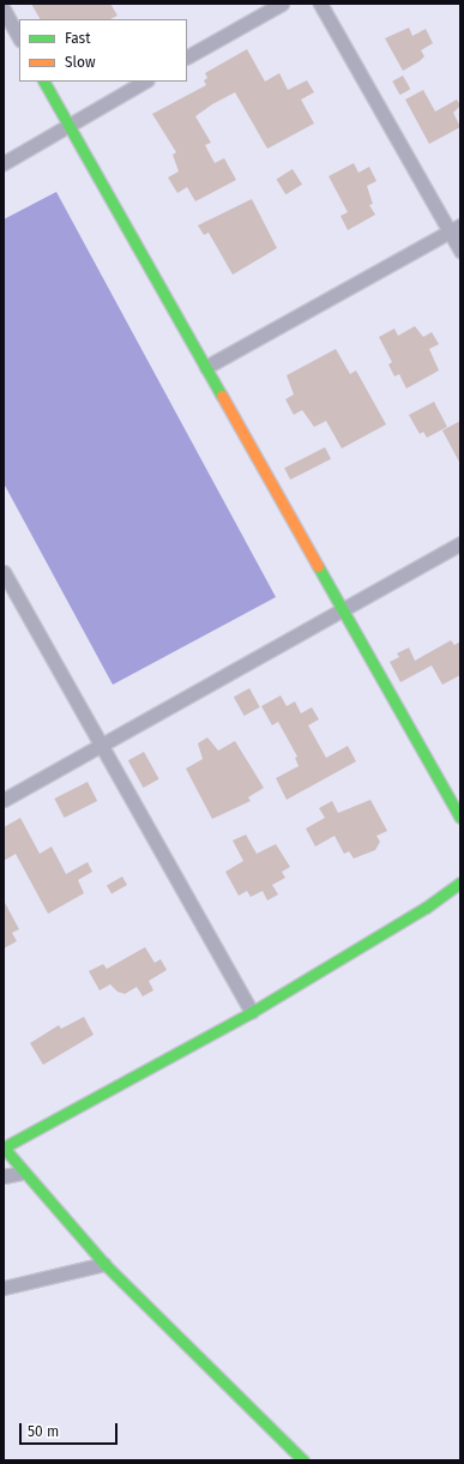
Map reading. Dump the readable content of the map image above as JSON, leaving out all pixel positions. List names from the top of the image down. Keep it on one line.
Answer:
{"legend":["Fast","Slow"],"scale_bar":"50 m"}
